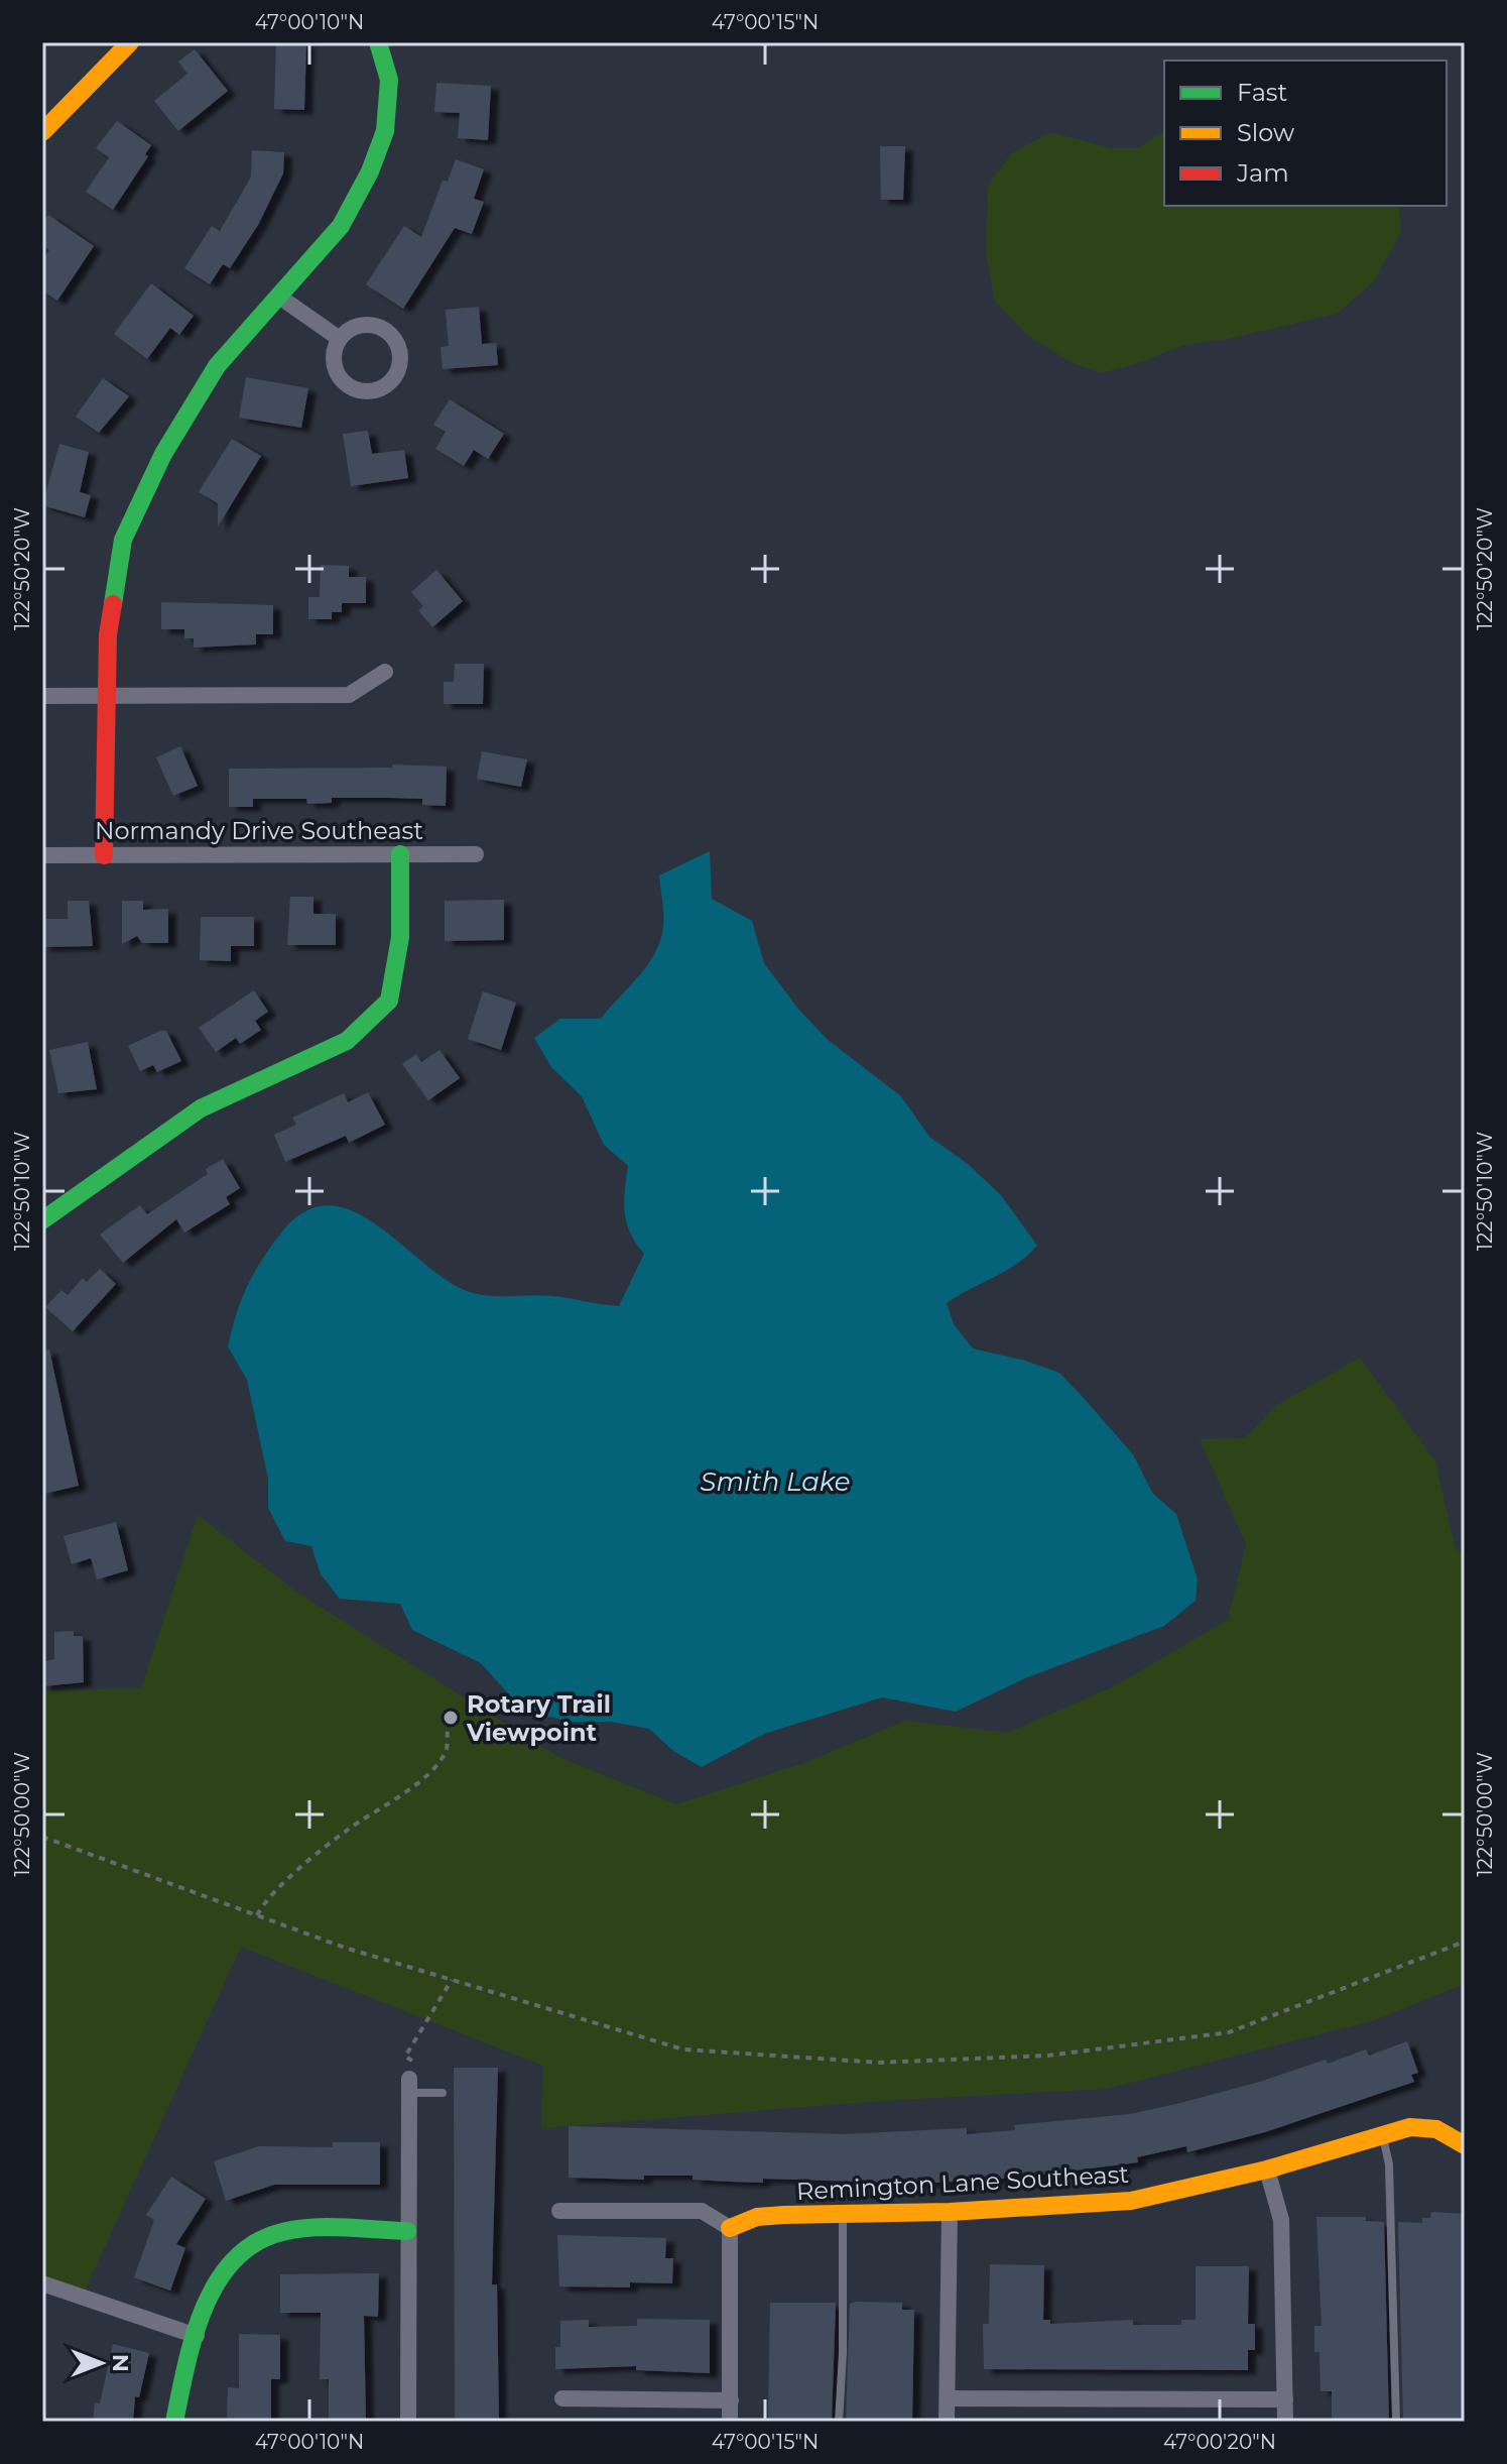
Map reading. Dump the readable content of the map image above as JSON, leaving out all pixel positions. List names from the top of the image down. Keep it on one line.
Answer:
{"streets":{"street":["Normandy Drive Southeast","Remington Lane Southeast"]},"water":["Smith Lake"],"places":["Rotary Trail Viewpoint"],"legend":["Fast","Slow","Jam"],"north":"right","coordinates":["47°00'10\"N","47°00'15\"N","122°50'20\"W","122°50'10\"W","122°50'00\"W","47°00'20\"N"]}
